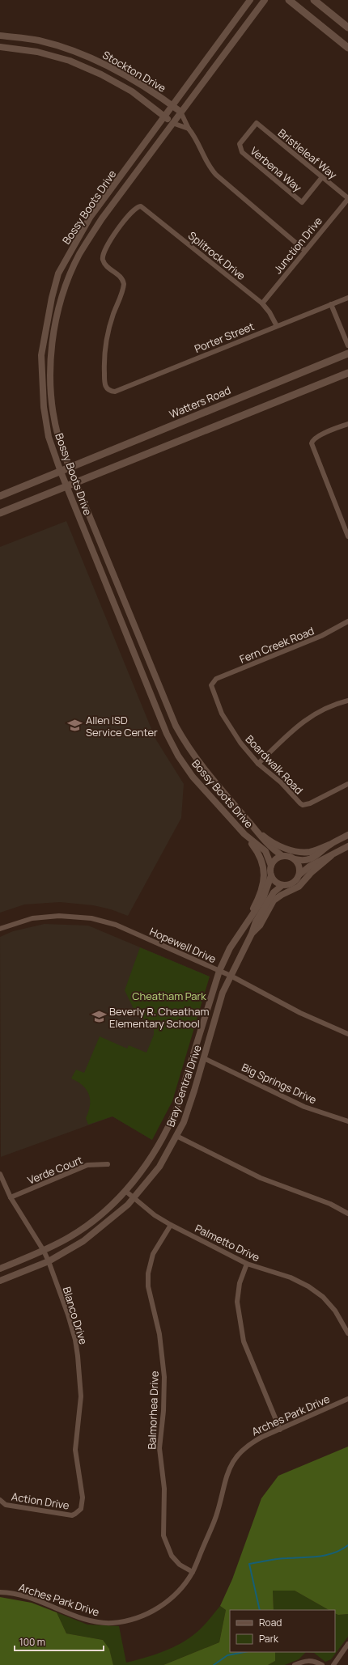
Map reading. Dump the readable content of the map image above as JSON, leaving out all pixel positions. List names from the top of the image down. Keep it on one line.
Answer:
{"streets":{"main road":["Watters Road"],"street":["Stockton Drive","Bristleleaf Way","Verbena Way","Bossy Boots Drive","Junction Drive","Splitrock Drive","Porter Street","Fern Creek Road","Boardwalk Road","Hopewell Drive","Big Springs Drive","Bray Central Drive","Verde Court","Palmetto Drive","Blanco Drive","Balmorhea Drive","Arches Park Drive","Action Drive"]},"crossings":[["Stockton Drive","Bossy Boots Drive"],["Stockton Drive","Junction Drive"],["Bristleleaf Way","Verbena Way"],["Bristleleaf Way","Junction Drive"],["Bossy Boots Drive","Watters Road"],["Bossy Boots Drive","Bray Central Drive"],["Junction Drive","Splitrock Drive"],["Splitrock Drive","Porter Street"],["Fern Creek Road","Boardwalk Road"],["Hopewell Drive","Bray Central Drive"],["Big Springs Drive","Bray Central Drive"],["Bray Central Drive","Palmetto Drive"],["Bray Central Drive","Blanco Drive"],["Verde Court","Blanco Drive"],["Palmetto Drive","Balmorhea Drive"],["Blanco Drive","Action Drive"],["Balmorhea Drive","Arches Park Drive"]],"parks":["Cheatham Park"],"places":{"school or university":["Allen ISD Service Center","Beverly R. Cheatham Elementary School"]},"legend":["Road","Park"],"scale_bar":"100 m"}
